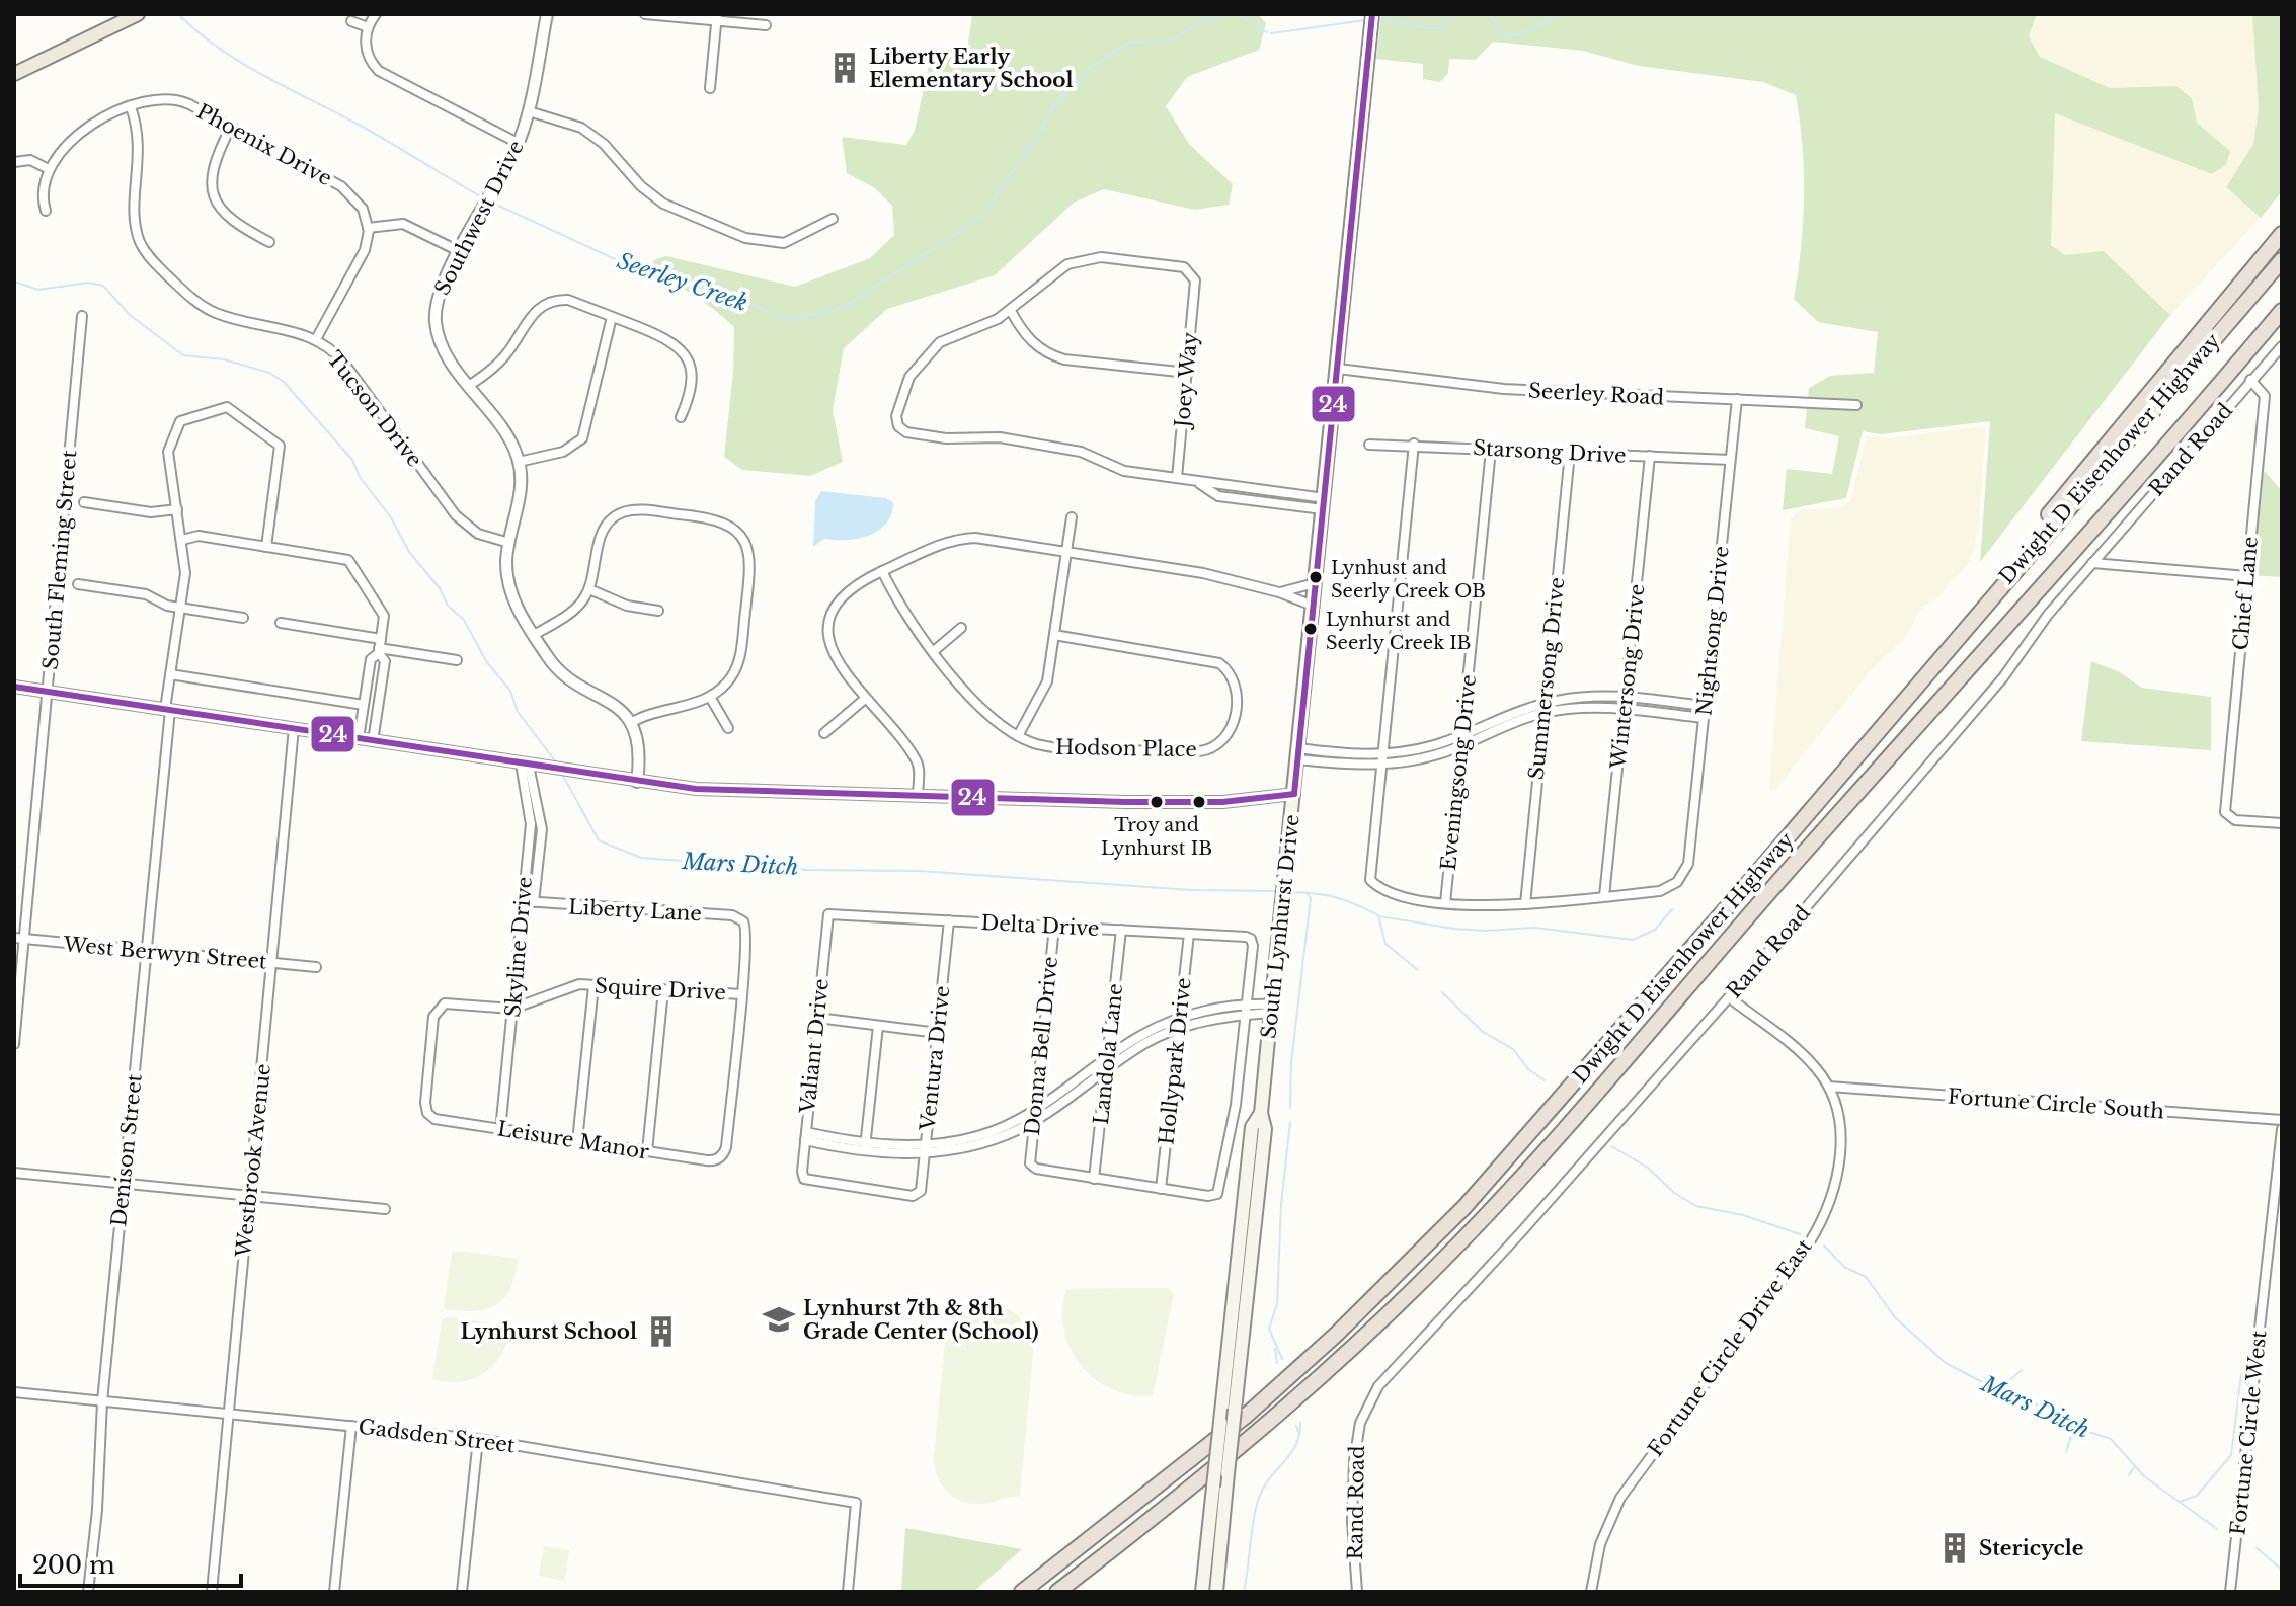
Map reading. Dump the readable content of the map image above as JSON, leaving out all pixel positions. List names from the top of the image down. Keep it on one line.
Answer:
{"streets":{"highway":["Dwight D Eisenhower Highway"],"main road":["South Lynhurst Drive"],"street":["Phoenix Drive","Southwest Drive","Joey Way","Seerley Road","Tucson Drive","Rand Road","Starsong Drive","South Fleming Street","Chief Lane","Nightsong Drive","Wintersong Drive","Summersong Drive","Hodson Place","Eveningsong Drive","Liberty Lane","Delta Drive","Skyline Drive","West Berwyn Street","Squire Drive","Valiant Drive","Donna Bell Drive","Landola Lane","Ventura Drive","Hollypark Drive","Fortune Circle South","Leisure Manor","Denison Street","Westbrook Avenue","Fortune Circle Drive East","Fortune Circle West","Gadsden Street"]},"crossings":[["Phoenix Drive","Tucson Drive"],["Southwest Drive","Tucson Drive"],["Seerley Road","Nightsong Drive"],["Seerley Road","South Lynhurst Drive"],["Rand Road","Chief Lane"],["Rand Road","Fortune Circle Drive East"],["Starsong Drive","Nightsong Drive"],["Starsong Drive","Wintersong Drive"],["Starsong Drive","Summersong Drive"],["Starsong Drive","Eveningsong Drive"],["South Fleming Street","West Berwyn Street"],["Nightsong Drive","Wintersong Drive"],["Liberty Lane","Skyline Drive"],["Liberty Lane","Squire Drive"],["Liberty Lane","Leisure Manor"],["Delta Drive","Valiant Drive"],["Delta Drive","Donna Bell Drive"],["Delta Drive","Landola Lane"],["Delta Drive","Ventura Drive"],["Delta Drive","Hollypark Drive"],["Skyline Drive","Squire Drive"],["Skyline Drive","Leisure Manor"],["West Berwyn Street","Denison Street"],["West Berwyn Street","Westbrook Avenue"],["Squire Drive","Leisure Manor"],["Valiant Drive","Ventura Drive"],["Donna Bell Drive","Landola Lane"],["Fortune Circle South","Fortune Circle Drive East"],["Denison Street","Gadsden Street"],["Westbrook Avenue","Gadsden Street"]],"water":["Seerley Creek","Mars Ditch"],"places":{"building":["Liberty Early Elementary School","Lynhurst School","Stericycle"],"other":["Lynhust and Seerly Creek OB","Lynhurst and Seerly Creek IB","Troy and Lynhurst IB"],"school or university":["Lynhurst 7th & 8th Grade Center (School)"]},"lines":["transit line 24"],"scale_bar":"200 m"}
